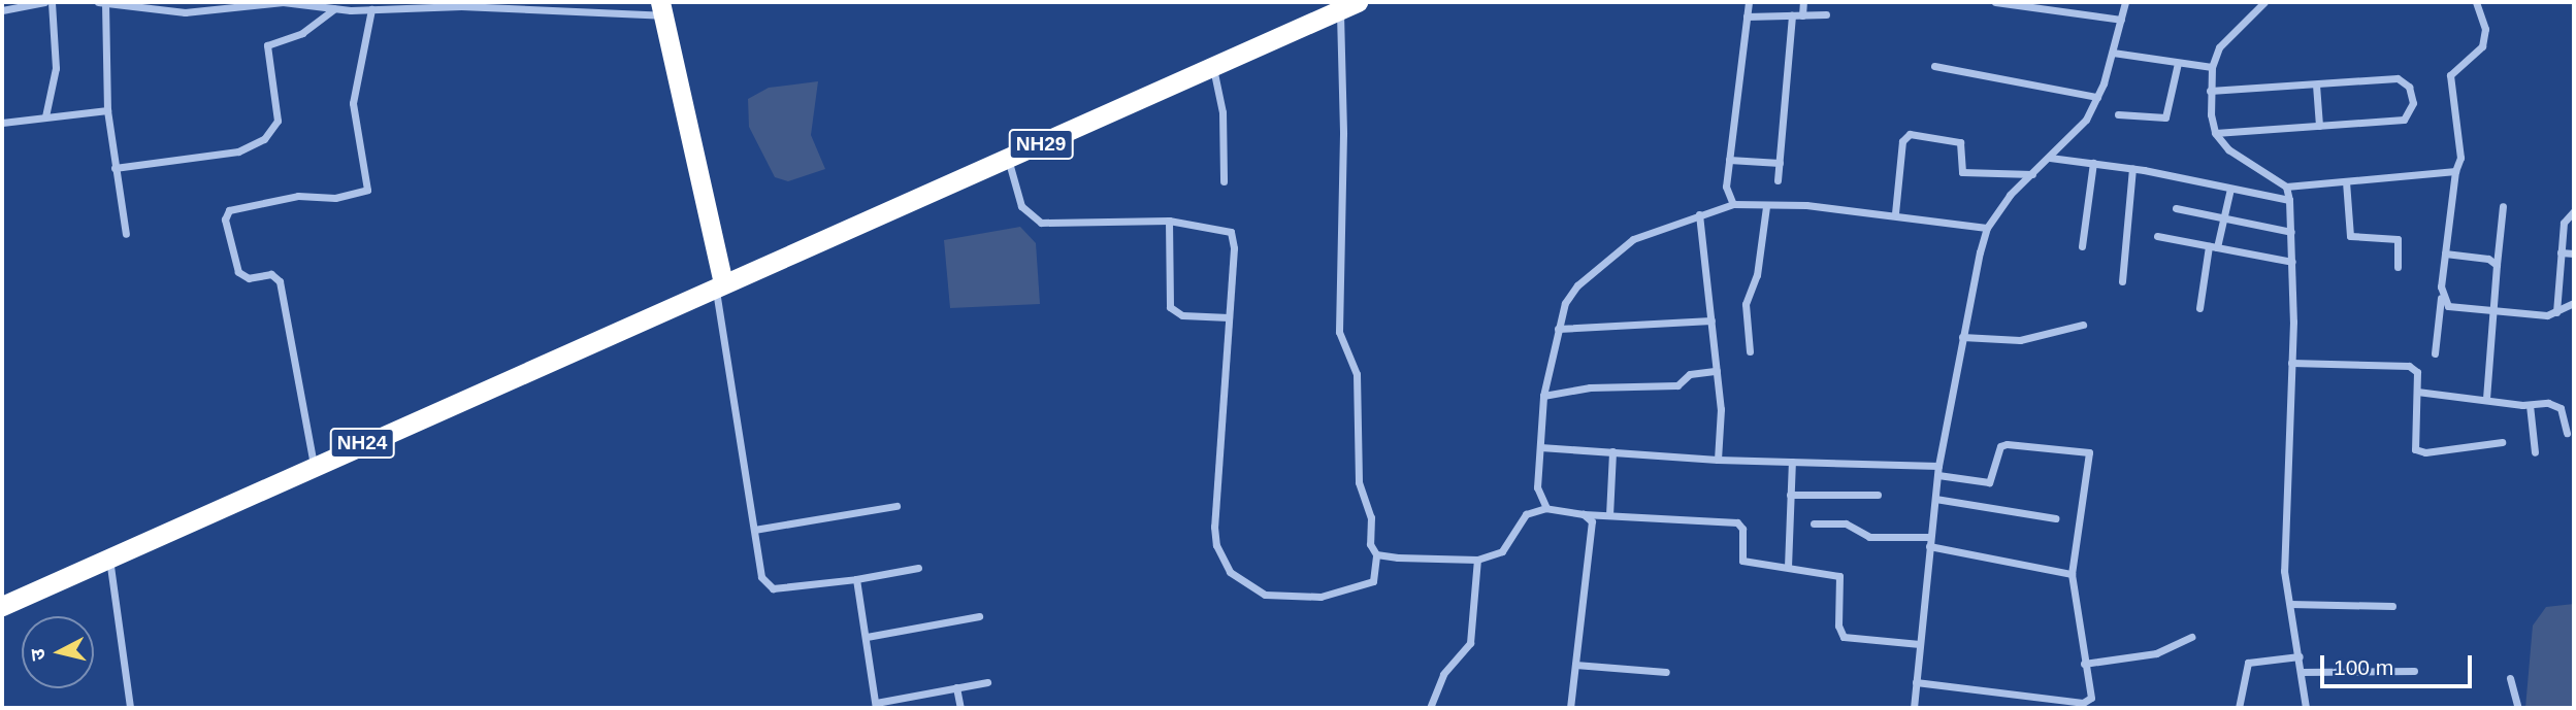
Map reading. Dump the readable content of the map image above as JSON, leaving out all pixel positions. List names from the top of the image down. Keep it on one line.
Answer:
{"streets":{"highway":["NH29","NH24"]},"crossings":[["NH29","NH24"]],"scale_bar":"100 m","north":"left"}
